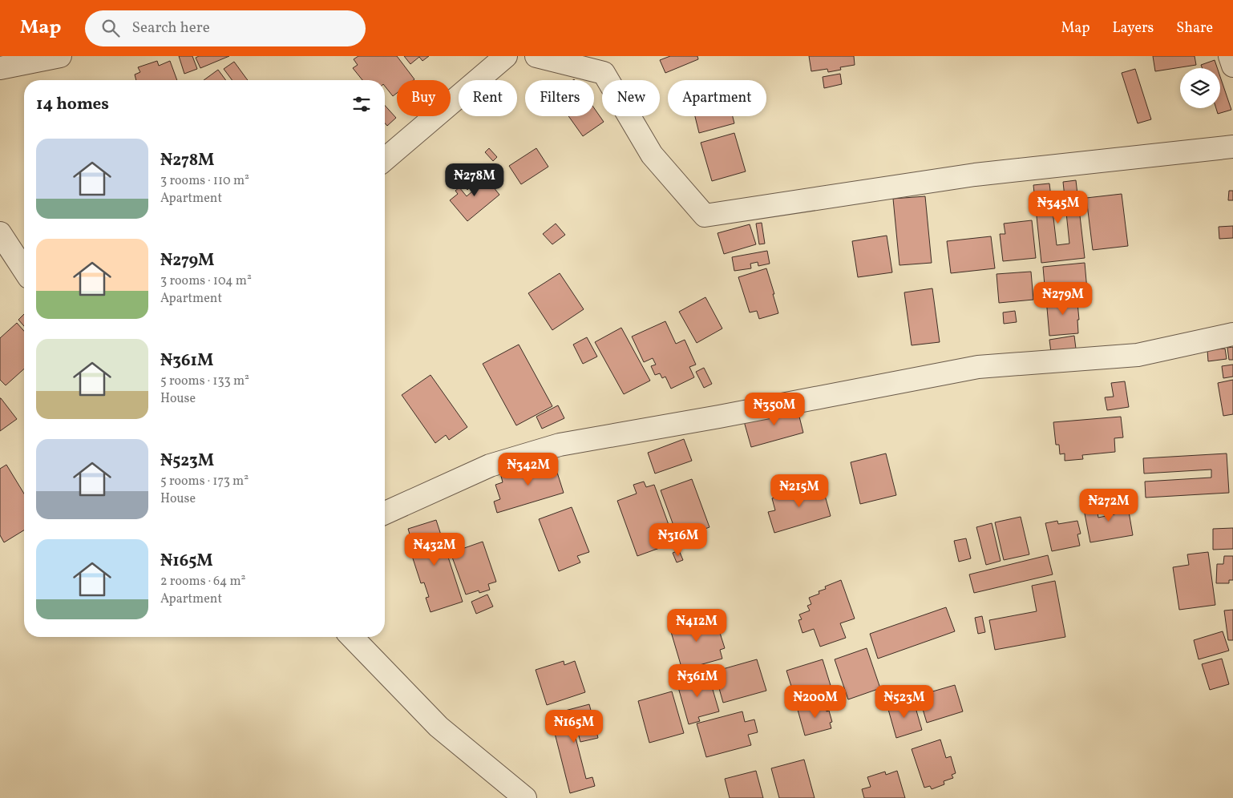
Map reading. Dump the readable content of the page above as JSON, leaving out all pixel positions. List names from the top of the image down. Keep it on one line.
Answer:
{"page":{"header":"Map","search":"Search here","nav":["Map","Layers","Share"],"chip":["Buy","Rent","Filters","New","Apartment"],"heading":"14 homes","list":[{"name":"₦278M","note":"3 rooms · 110 m² · Apartment"},{"name":"₦279M","note":"3 rooms · 104 m² · Apartment"},{"name":"₦361M","note":"5 rooms · 133 m² · House"},{"name":"₦523M","note":"5 rooms · 173 m² · House"},{"name":"₦165M","note":"2 rooms · 64 m² · Apartment"}],"price":["₦278M","₦345M","₦279M","₦350M","₦342M","₦215M","₦272M","₦316M","₦432M","₦412M","₦361M","₦200M","₦523M","₦165M"]}}
